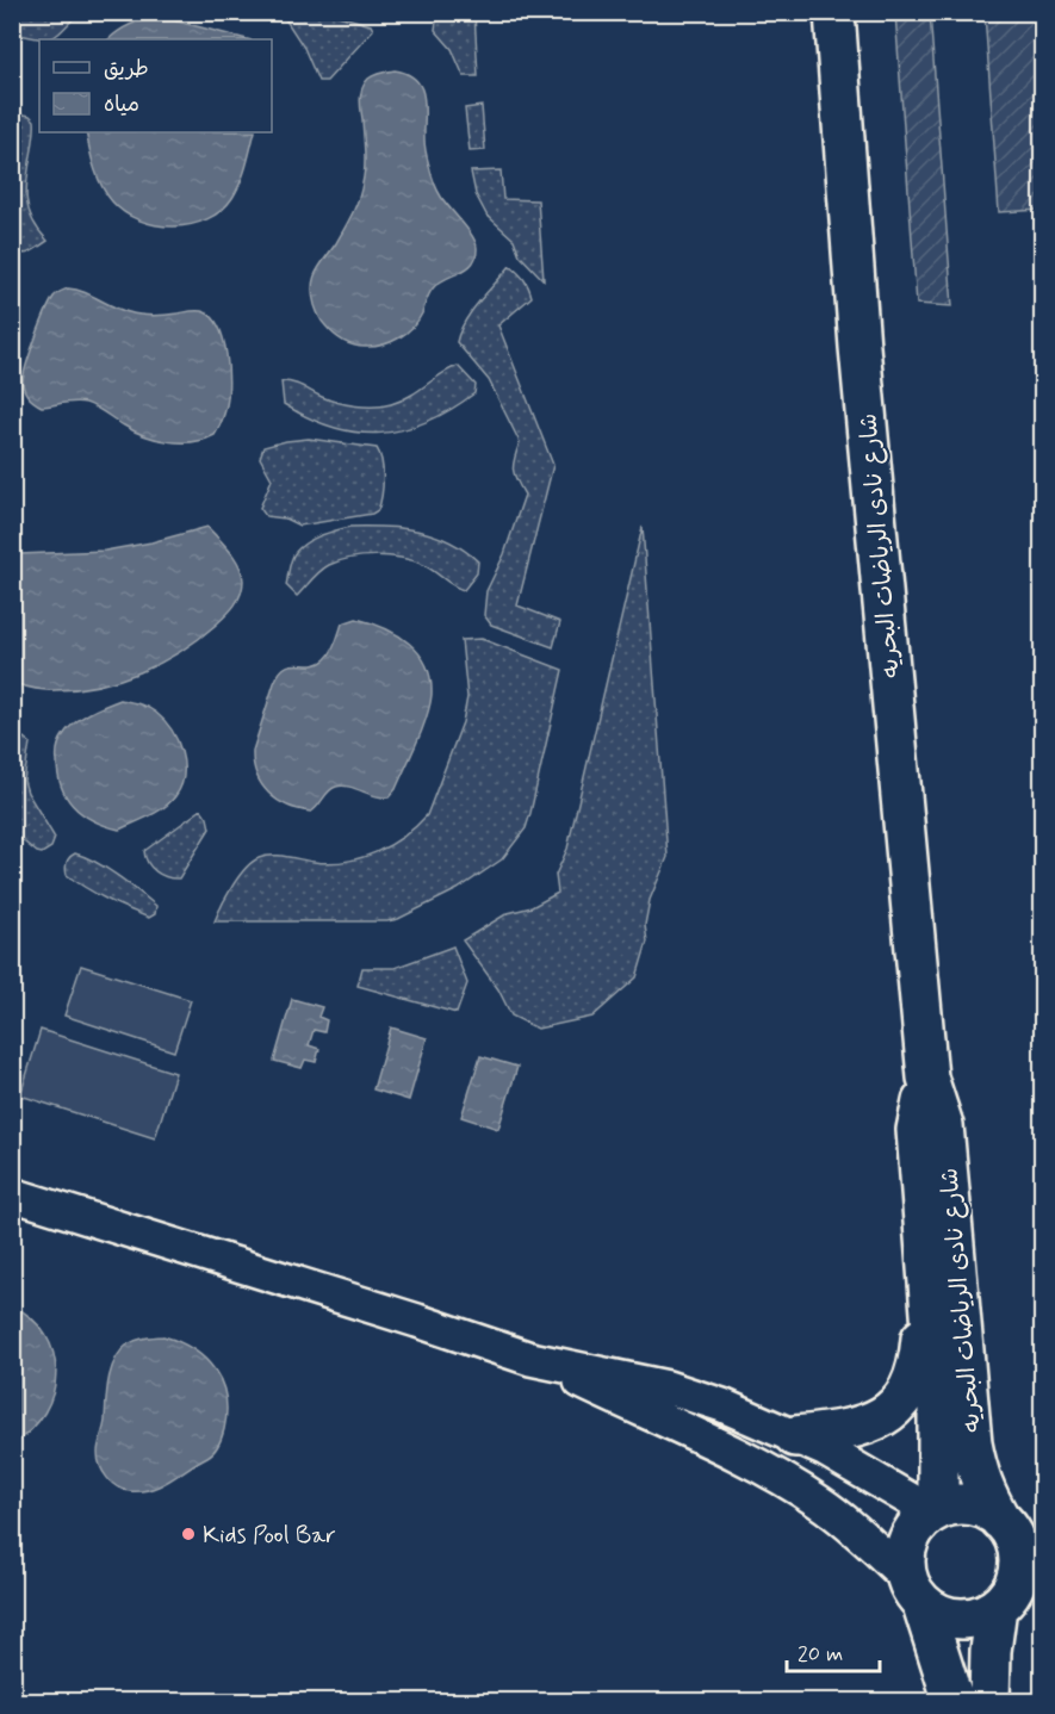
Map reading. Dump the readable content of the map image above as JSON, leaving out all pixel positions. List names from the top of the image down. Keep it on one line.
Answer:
{"streets":{"main road":["شارع نادى الرياضات البحريه"]},"places":["Kids Pool Bar"],"legend":["طريق","مياه"],"scale_bar":"20 m"}
